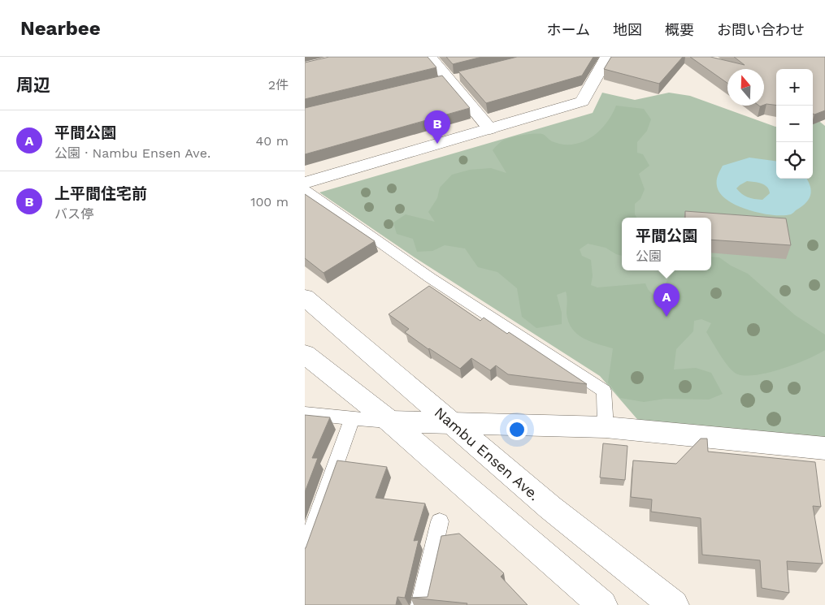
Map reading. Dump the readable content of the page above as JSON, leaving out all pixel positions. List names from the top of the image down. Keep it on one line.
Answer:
{"streets":{"street":["Nambu Ensen Ave."]},"north":"top","page":{"header":"Nearbee","nav":["ホーム","地図","概要","お問い合わせ"],"heading":["周辺","2件"],"map_buttons":["+","−"],"list":[{"mark":"A","name":"平間公園","note":"公園 · Nambu Ensen Ave.","value":"40 m"},{"mark":"B","name":"上平間住宅前","note":"バス停","value":"100 m"}],"pins":["B","A"],"popup":["平間公園","公園"]}}
